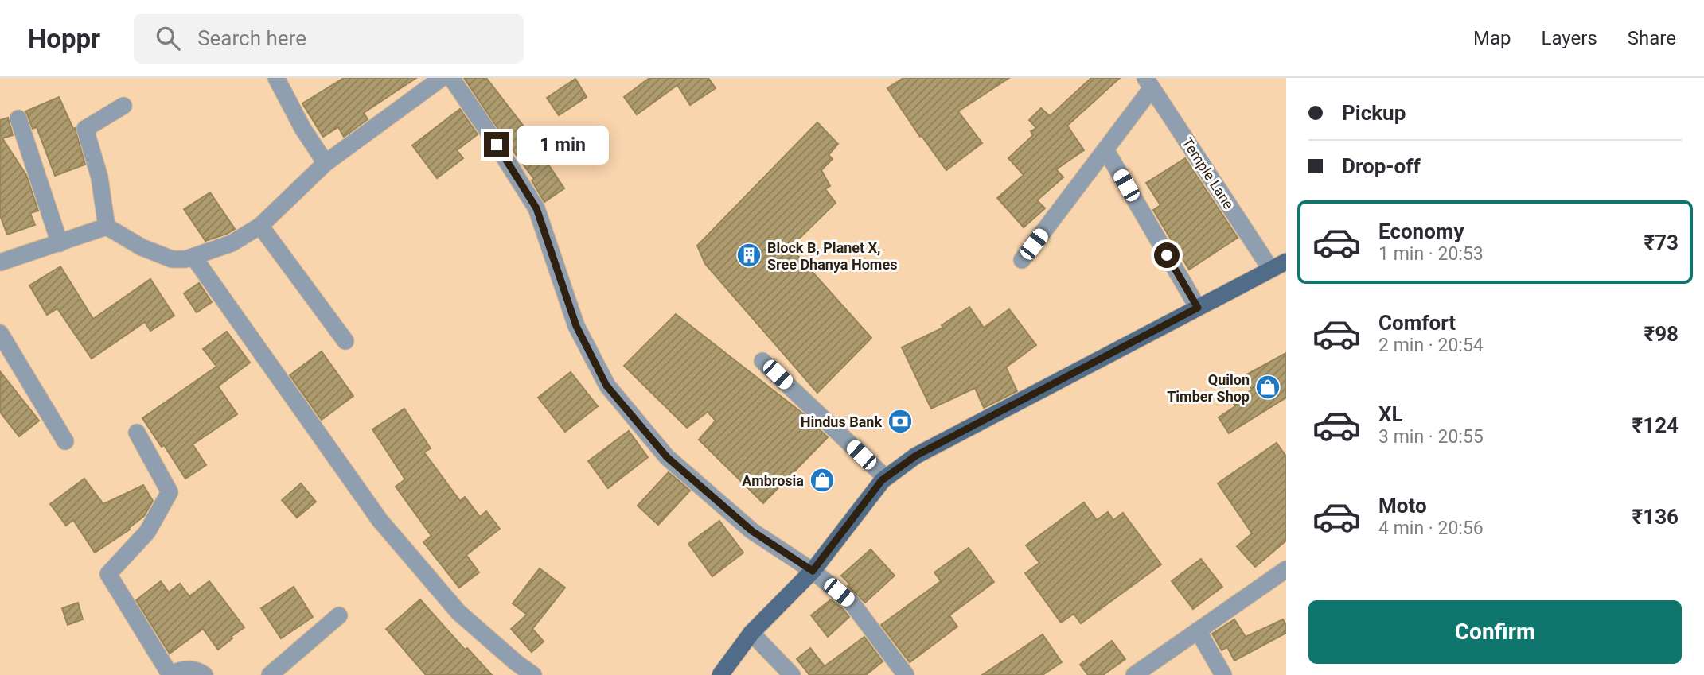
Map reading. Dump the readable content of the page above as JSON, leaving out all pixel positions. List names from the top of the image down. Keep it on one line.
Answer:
{"streets":{"street":["Temple Lane"]},"places":{"building":["Block B, Planet X, Sree Dhanya Homes"],"shop":["Quilon Timber Shop","Ambrosia"],"bank":["Hindus Bank"]},"page":{"header":"Hoppr","search":"Search here","nav":["Map","Layers","Share"],"banner":["Pickup","Drop-off"],"bubble":"1 min","list":[{"name":"Economy","note":"1 min · 20:53","value":"₹73"},{"name":"Comfort","note":"2 min · 20:54","value":"₹98"},{"name":"XL","note":"3 min · 20:55","value":"₹124"},{"name":"Moto","note":"4 min · 20:56","value":"₹136"}],"buttons":"Confirm"}}
